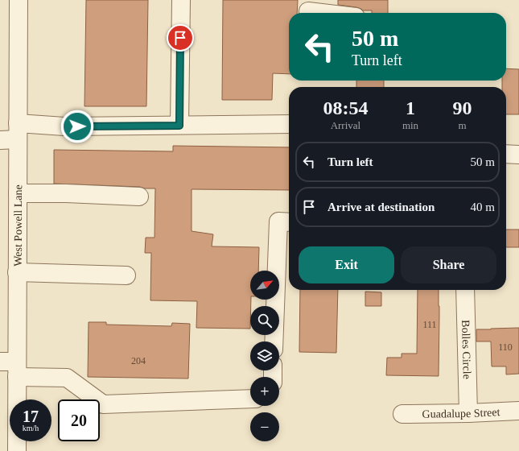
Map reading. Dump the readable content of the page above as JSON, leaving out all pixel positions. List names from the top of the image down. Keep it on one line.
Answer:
{"streets":{"street":["West Powell Lane","Bolles Circle","Guadalupe Street"]},"crossings":[["Bolles Circle","Guadalupe Street"]],"house_numbers":["111","110","204"],"north":"top right","page":{"turn":["50 m","Turn left"],"eta":["08:54","Arrival","1","min","90","m"],"list":[{"name":"Turn left","value":"50 m"},{"name":"Arrive at destination","value":"40 m"}],"buttons":["Exit","Share"],"map_buttons":["+","−"],"speed":"17 km/h","limit":"20"}}
